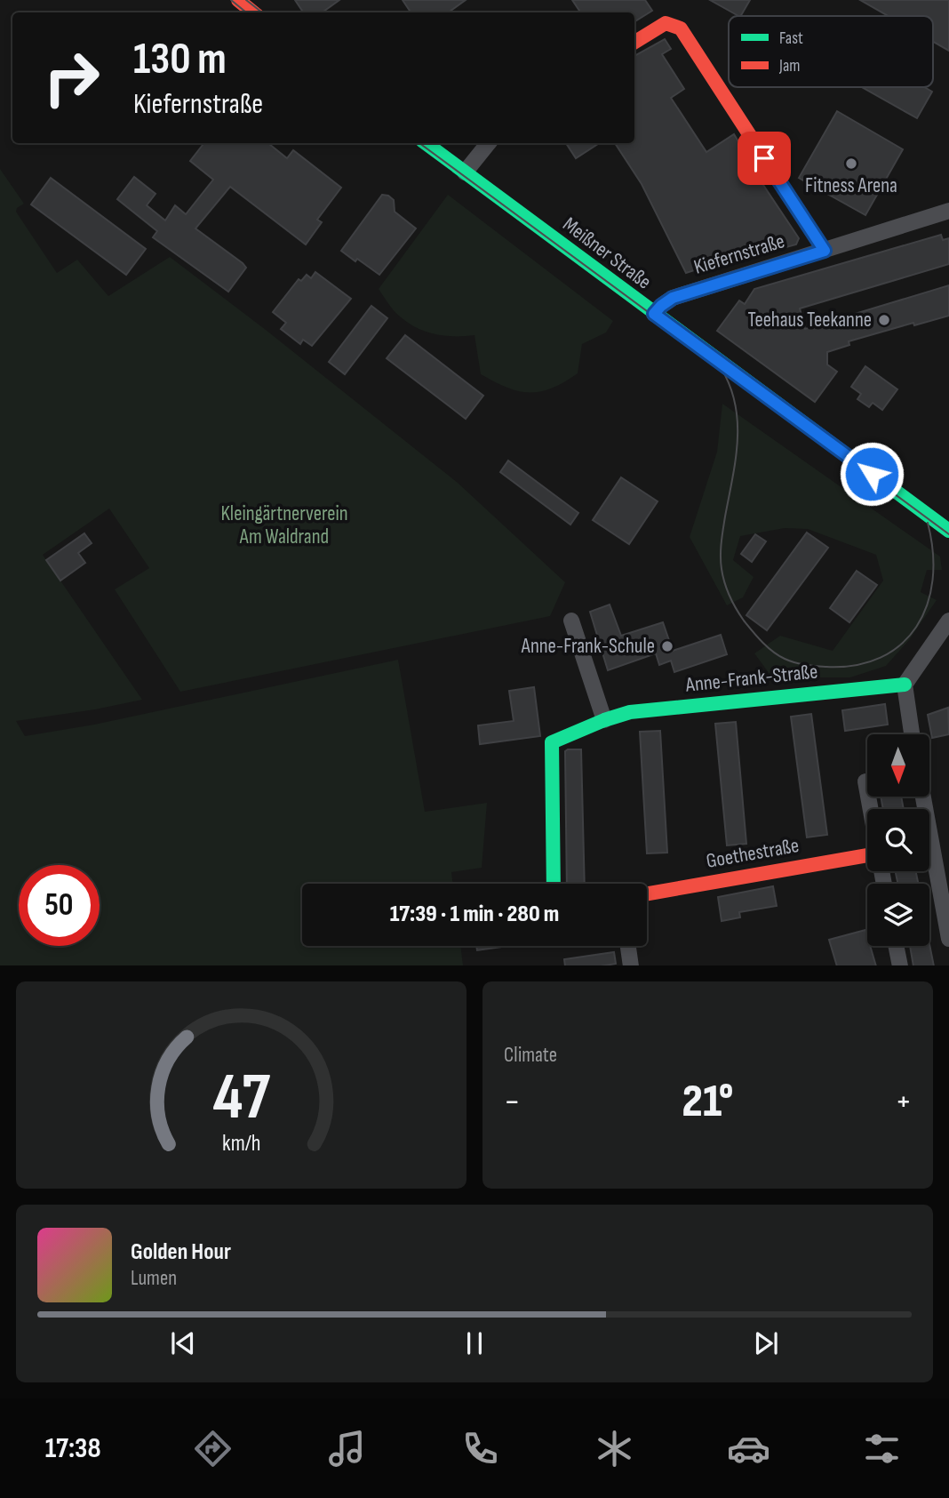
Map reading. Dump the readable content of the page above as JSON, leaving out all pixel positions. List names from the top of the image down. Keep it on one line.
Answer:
{"streets":{"street":["Meißner Straße","Kiefernstraße","Anne-Frank-Straße","Goethestraße"]},"crossings":[["Meißner Straße","Kiefernstraße"]],"parks":["Kleingärtnerverein Am Waldrand"],"places":["Fitness Arena","Teehaus Teekanne","Anne-Frank-Schule"],"legend":["Fast","Jam"],"north":"bottom","page":{"turn":["130 m","Kiefernstraße"],"limit":"50","trip":"17:39 · 1 min · 280 m","tile":"Climate","heat":["−","21°","+"],"song":["Golden Hour","Lumen"],"tabs":"17:38","gauge":["47","km/h"]}}
